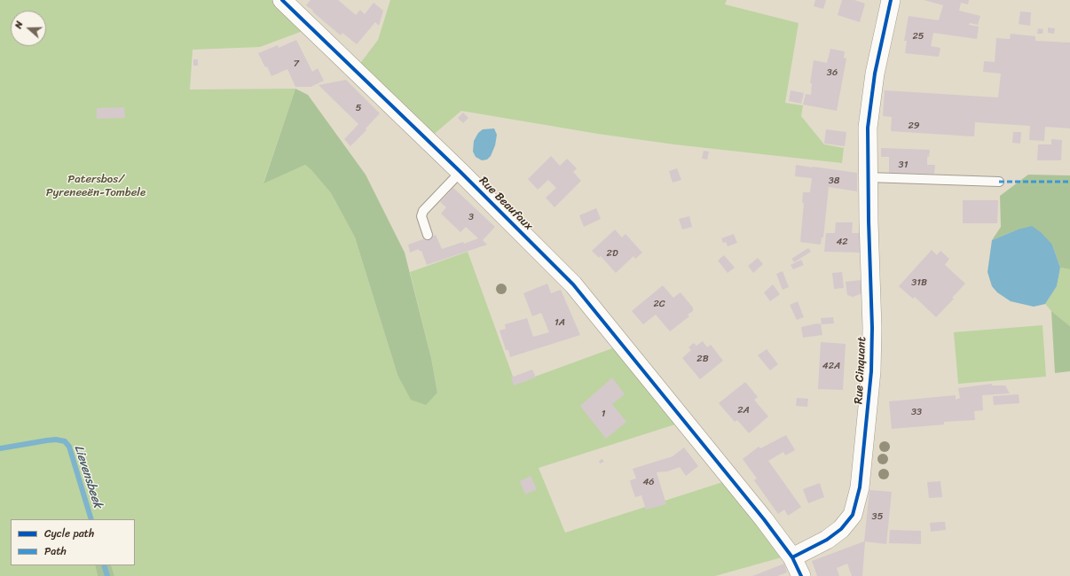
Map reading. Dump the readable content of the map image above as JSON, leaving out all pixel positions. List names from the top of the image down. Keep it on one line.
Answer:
{"streets":{"street":["Rue Beaufaux","Rue Cinquant"]},"crossings":[["Rue Beaufaux","Rue Cinquant"]],"water":["Lievensbeek"],"parks":["Patersbos/ Pyreneeën-Tombele"],"house_numbers":["25","7","36","5","29","31","38","3","42","2D","31B","2C","1A","2B","42A","2A","33","1","46","35"],"legend":["Cycle path","Path"],"north":"left"}
